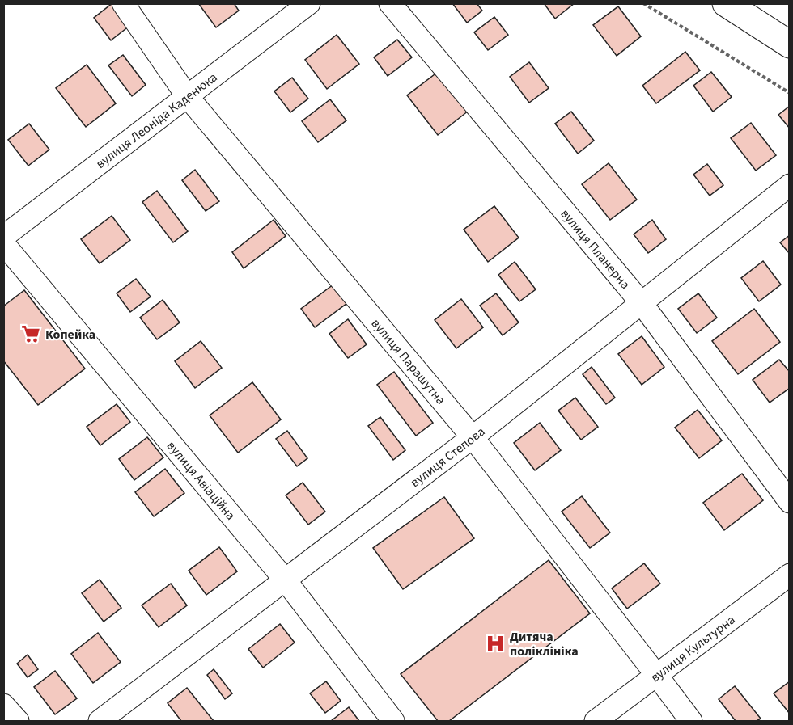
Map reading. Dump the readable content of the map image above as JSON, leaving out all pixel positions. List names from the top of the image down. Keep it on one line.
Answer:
{"streets":{"street":["вулиця Леоніда Каденюка","вулиця Планерна","вулиця Парашутна","вулиця Степова","вулиця Авіаційна","вулиця Культурна"]},"crossings":[["вулиця Леоніда Каденюка","вулиця Парашутна"],["вулиця Планерна","вулиця Степова"],["вулиця Парашутна","вулиця Степова"],["вулиця Парашутна","вулиця Культурна"],["вулиця Степова","вулиця Авіаційна"]],"places":{"supermarket":["Копейка"],"hospital":["Дитяча поліклініка"]}}
